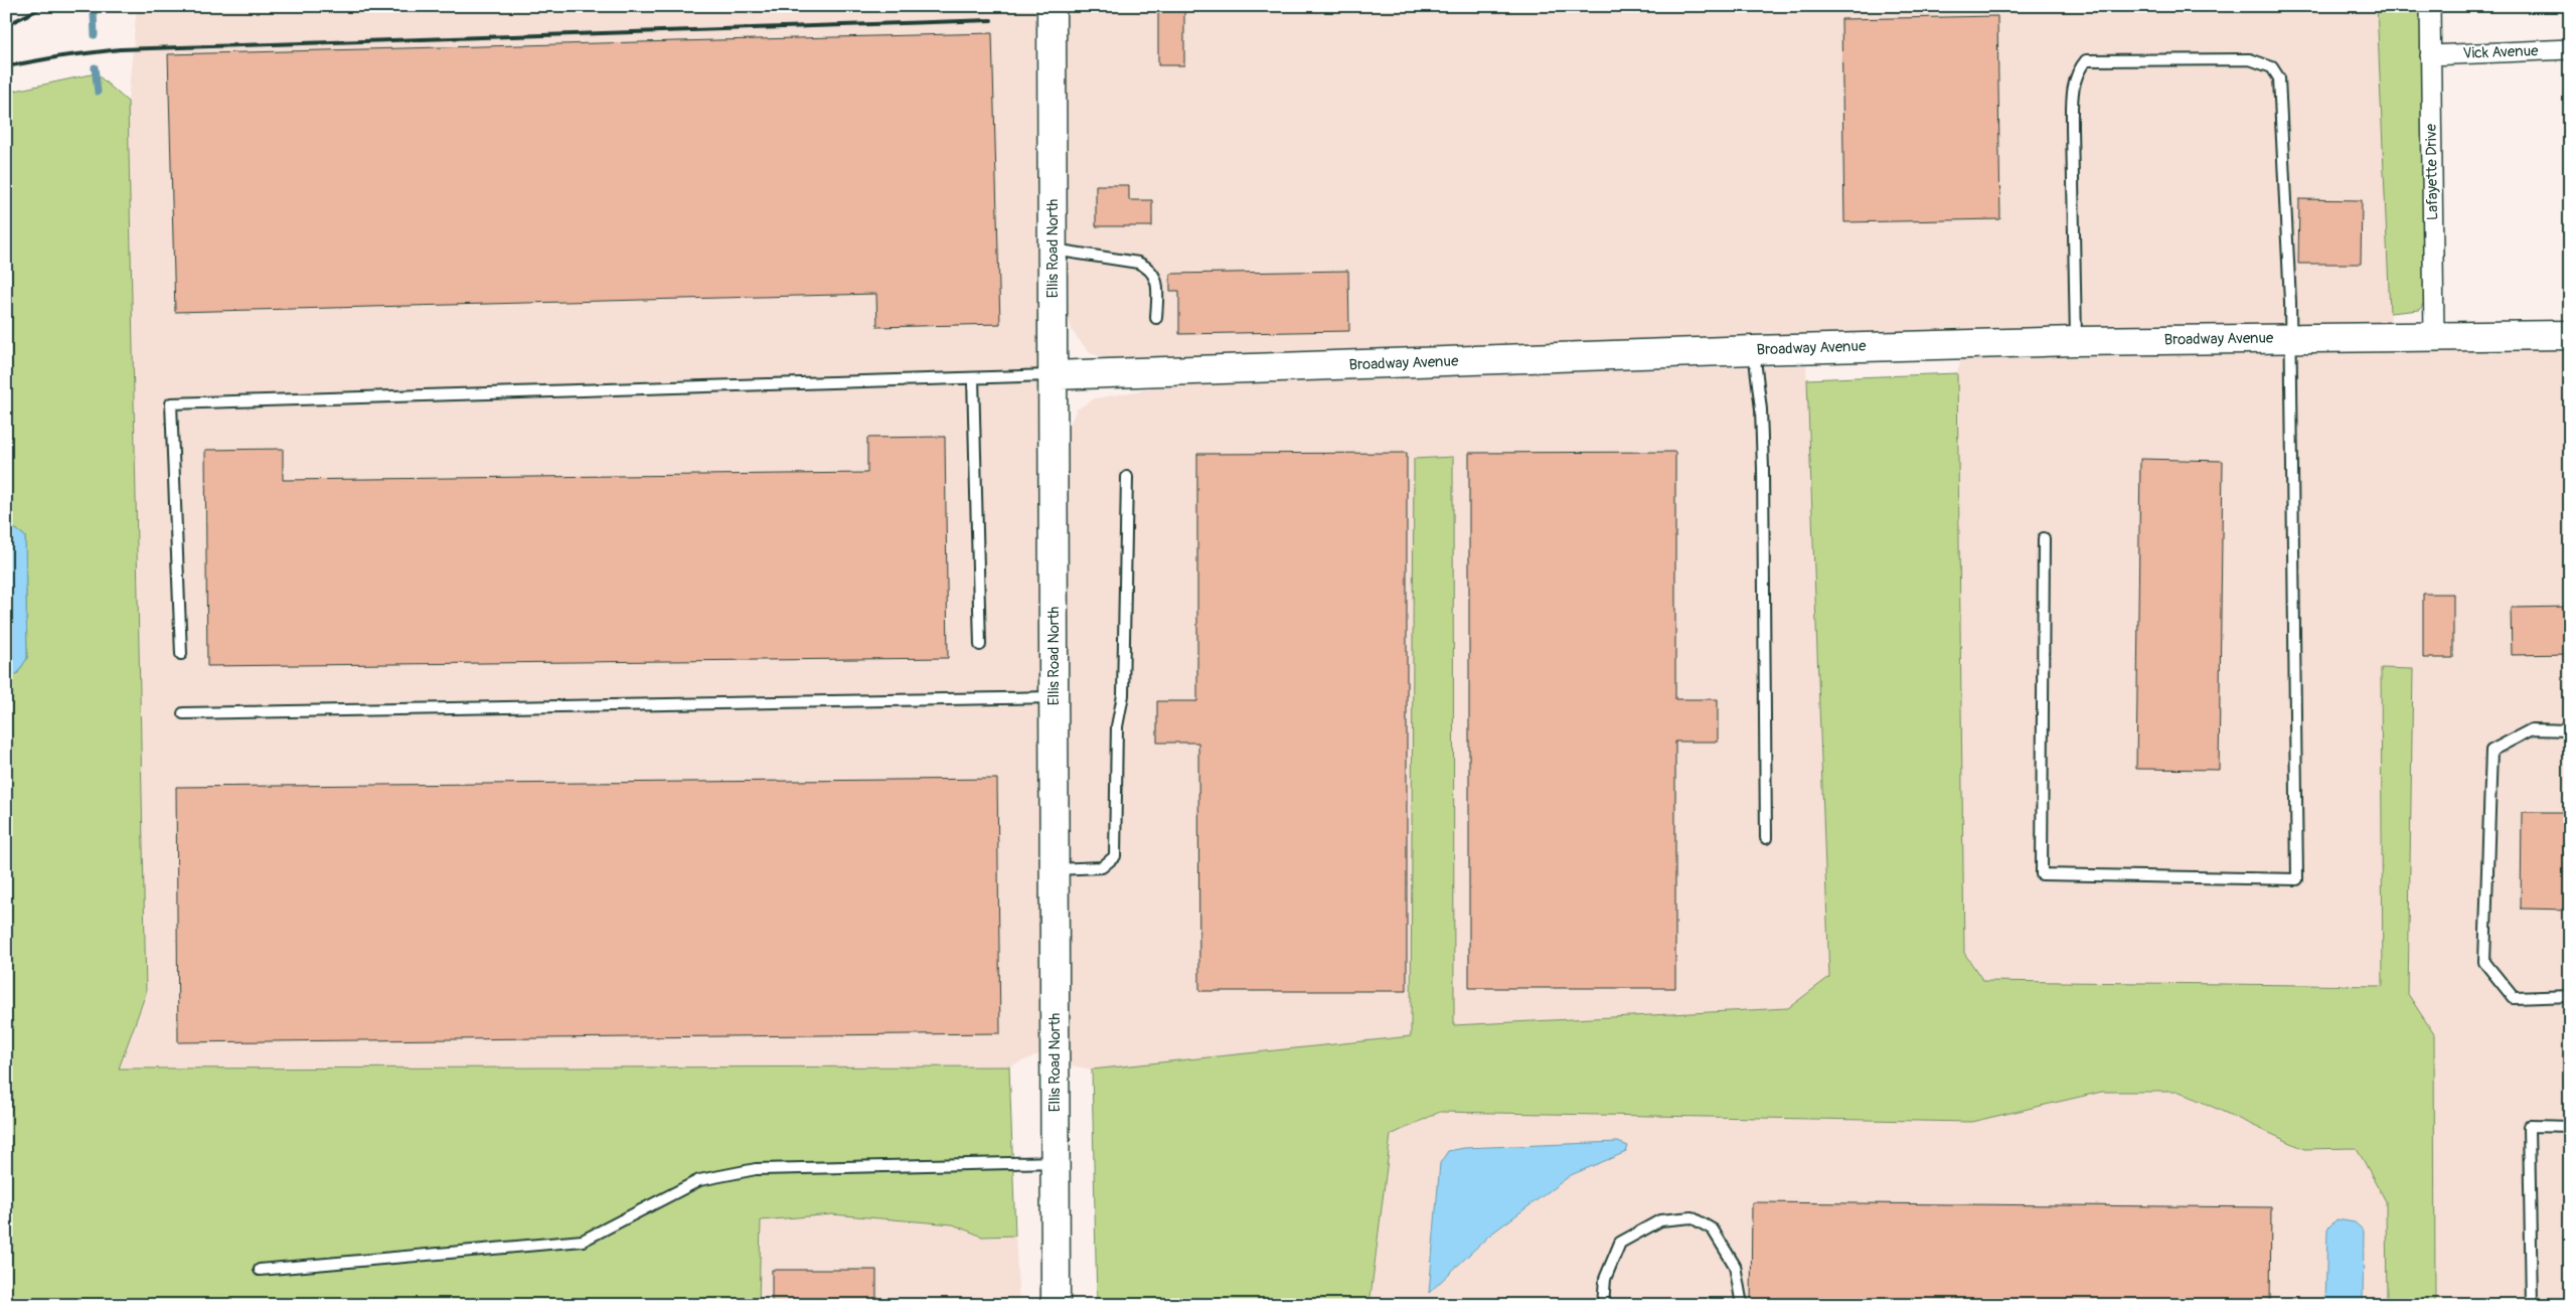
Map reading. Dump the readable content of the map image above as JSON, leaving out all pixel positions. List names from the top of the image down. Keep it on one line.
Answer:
{"streets":{"street":["Vick Avenue","Lafayette Drive","Ellis Road North","Broadway Avenue"]},"crossings":[["Vick Avenue","Lafayette Drive"],["Lafayette Drive","Broadway Avenue"],["Ellis Road North","Broadway Avenue"]]}
